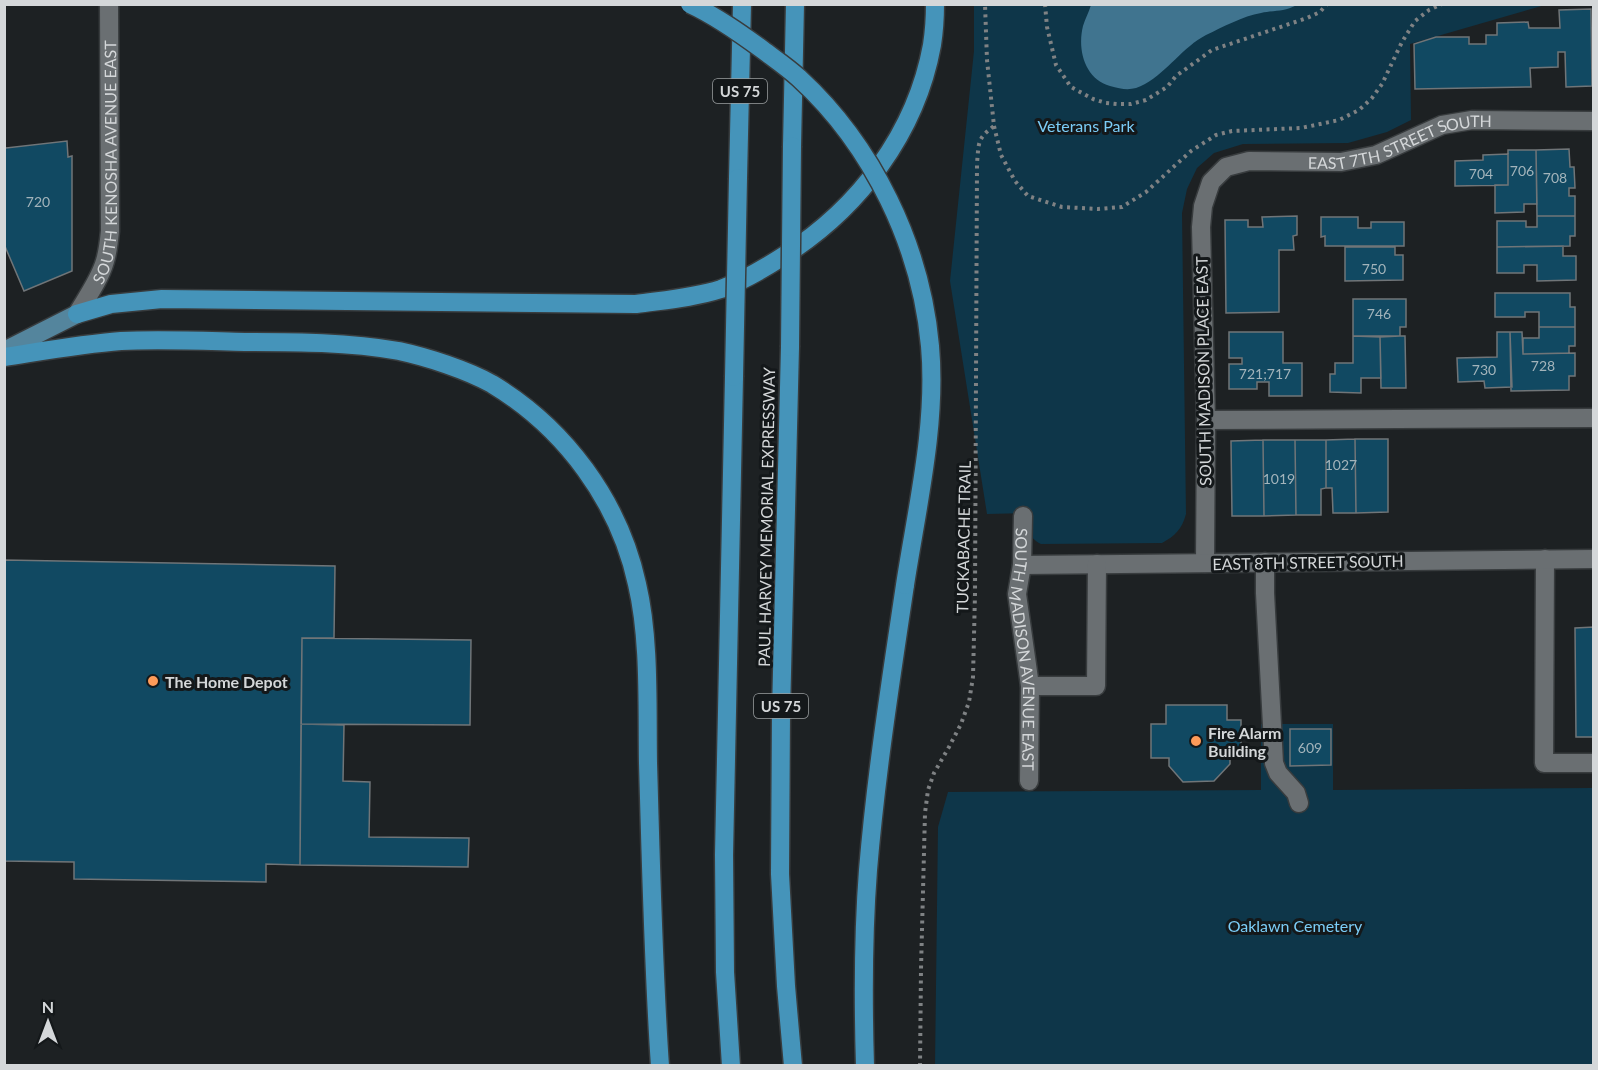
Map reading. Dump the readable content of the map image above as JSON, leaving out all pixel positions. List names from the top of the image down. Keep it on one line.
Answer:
{"streets":{"highway":["US 75","PAUL HARVEY MEMORIAL EXPRESSWAY"],"street":["EAST 7TH STREET SOUTH","SOUTH KENOSHA AVENUE EAST","SOUTH MADISON PLACE EAST","EAST 8TH STREET SOUTH","SOUTH MADISON AVENUE EAST"],"path":["TUCKABACHE TRAIL"]},"crossings":[["EAST 7TH STREET SOUTH","SOUTH MADISON PLACE EAST"],["SOUTH MADISON PLACE EAST","EAST 8TH STREET SOUTH"],["EAST 8TH STREET SOUTH","SOUTH MADISON AVENUE EAST"]],"parks":["Veterans Park","Oaklawn Cemetery"],"places":["The Home Depot","Fire Alarm Building"],"house_numbers":["706","704","708","720","750","746","728","730","721;717","1027","1019","609"],"north":"top"}
